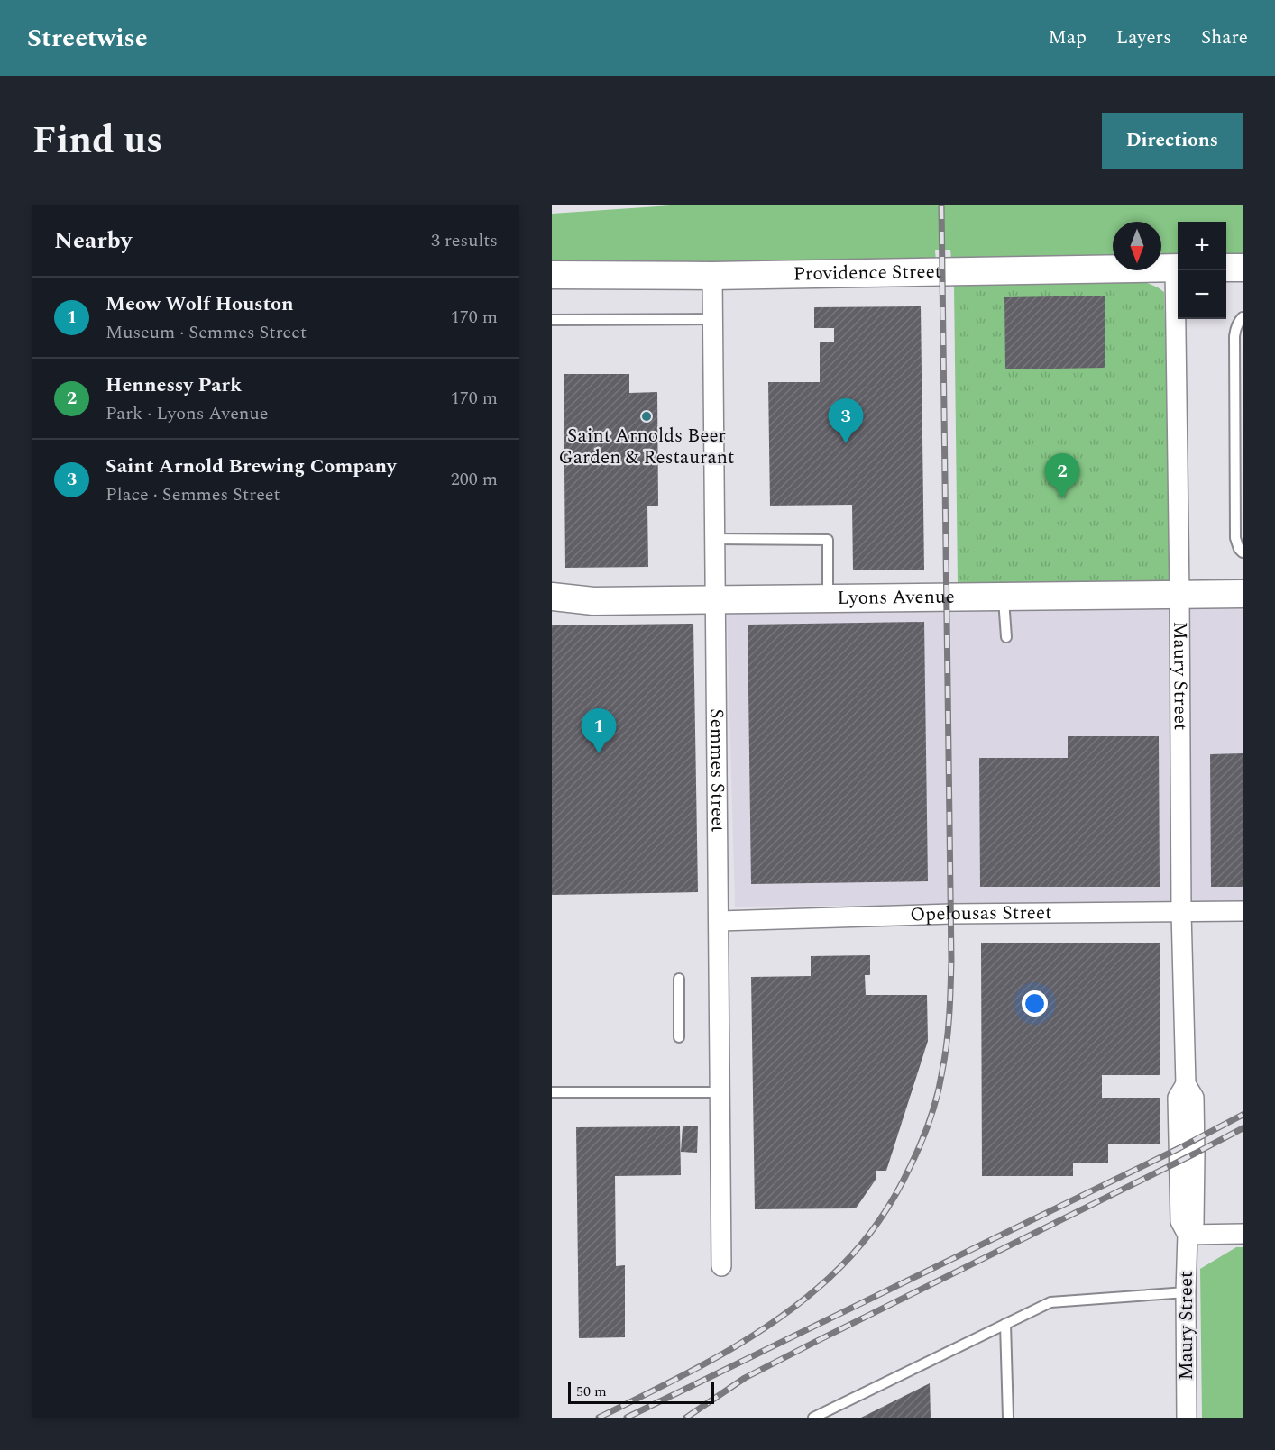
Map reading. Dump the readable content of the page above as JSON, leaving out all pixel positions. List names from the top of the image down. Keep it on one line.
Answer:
{"streets":{"street":["Providence Street","Lyons Avenue","Maury Street","Semmes Street","Opelousas Street"]},"crossings":[["Providence Street","Semmes Street"],["Lyons Avenue","Maury Street"],["Lyons Avenue","Semmes Street"],["Maury Street","Opelousas Street"],["Semmes Street","Opelousas Street"]],"places":["Saint Arnolds Beer Garden & Restaurant"],"scale_bar":"50 m","north":"bottom","page":{"header":"Streetwise","nav":["Map","Layers","Share"],"title":"Find us","buttons":"Directions","heading":["Nearby","3 results"],"map_buttons":["+","−"],"list":[{"mark":"1","name":"Meow Wolf Houston","note":"Museum · Semmes Street","value":"170 m"},{"mark":"2","name":"Hennessy Park","note":"Park · Lyons Avenue","value":"170 m"},{"mark":"3","name":"Saint Arnold Brewing Company","note":"Place · Semmes Street","value":"200 m"}],"pins":["3","2","1"],"scale":"50 m"}}
